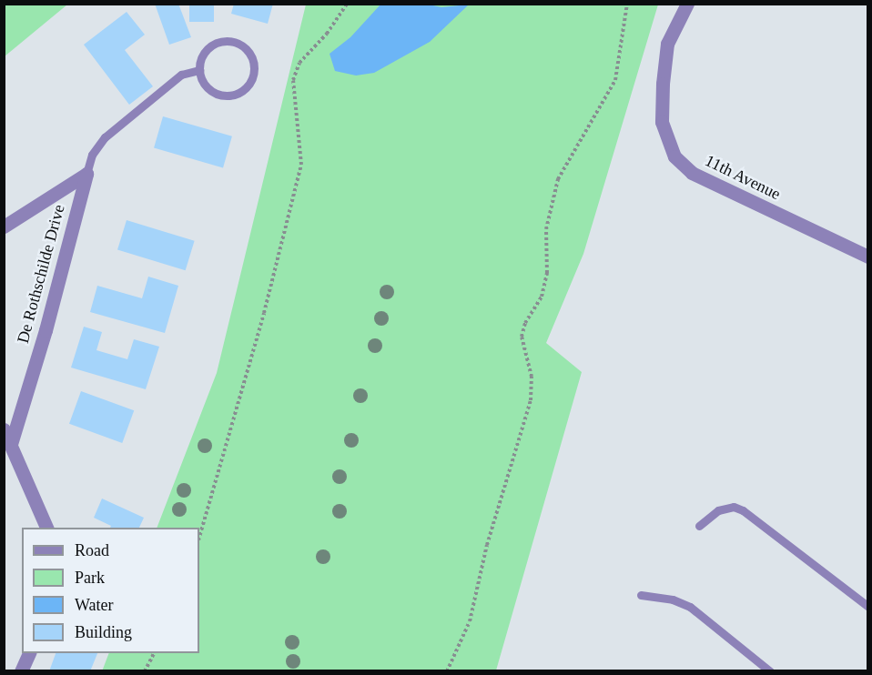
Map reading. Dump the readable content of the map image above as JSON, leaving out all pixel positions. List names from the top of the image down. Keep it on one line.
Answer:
{"streets":{"street":["11th Avenue","De Rothschilde Drive"]},"legend":["Road","Park","Water","Building"]}
